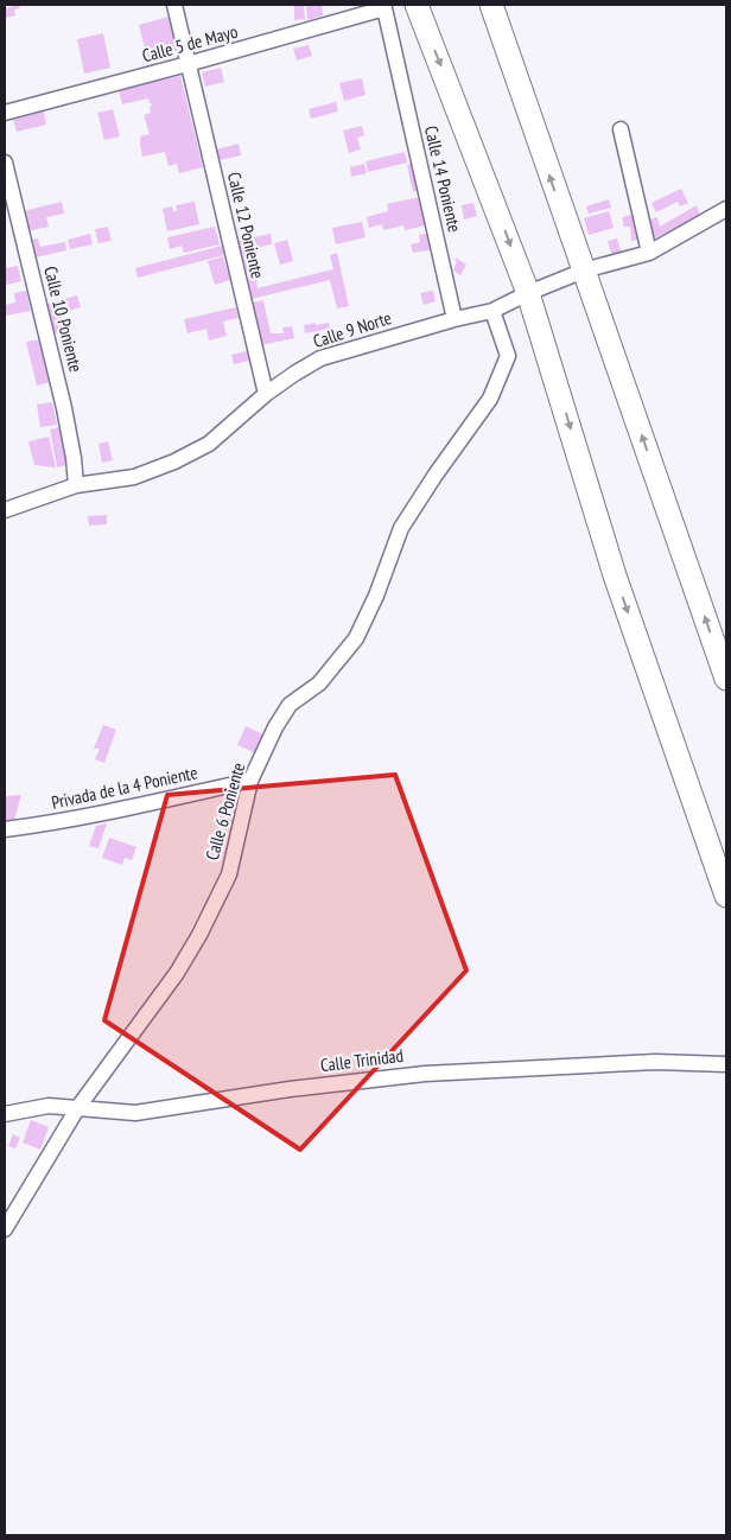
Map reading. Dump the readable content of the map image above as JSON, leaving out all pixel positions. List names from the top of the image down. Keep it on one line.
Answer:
{"streets":{"street":["Calle 5 de Mayo","Calle 14 Poniente","Calle 12 Poniente","Calle 10 Poniente","Calle 9 Norte","Privada de la 4 Poniente","Calle 6 Poniente","Calle Trinidad"]},"crossings":[["Calle 5 de Mayo","Calle 14 Poniente"],["Calle 5 de Mayo","Calle 12 Poniente"],["Calle 14 Poniente","Calle 9 Norte"],["Calle 12 Poniente","Calle 9 Norte"],["Calle 10 Poniente","Calle 9 Norte"],["Calle 9 Norte","Calle 6 Poniente"],["Privada de la 4 Poniente","Calle 6 Poniente"],["Calle 6 Poniente","Calle Trinidad"]]}
